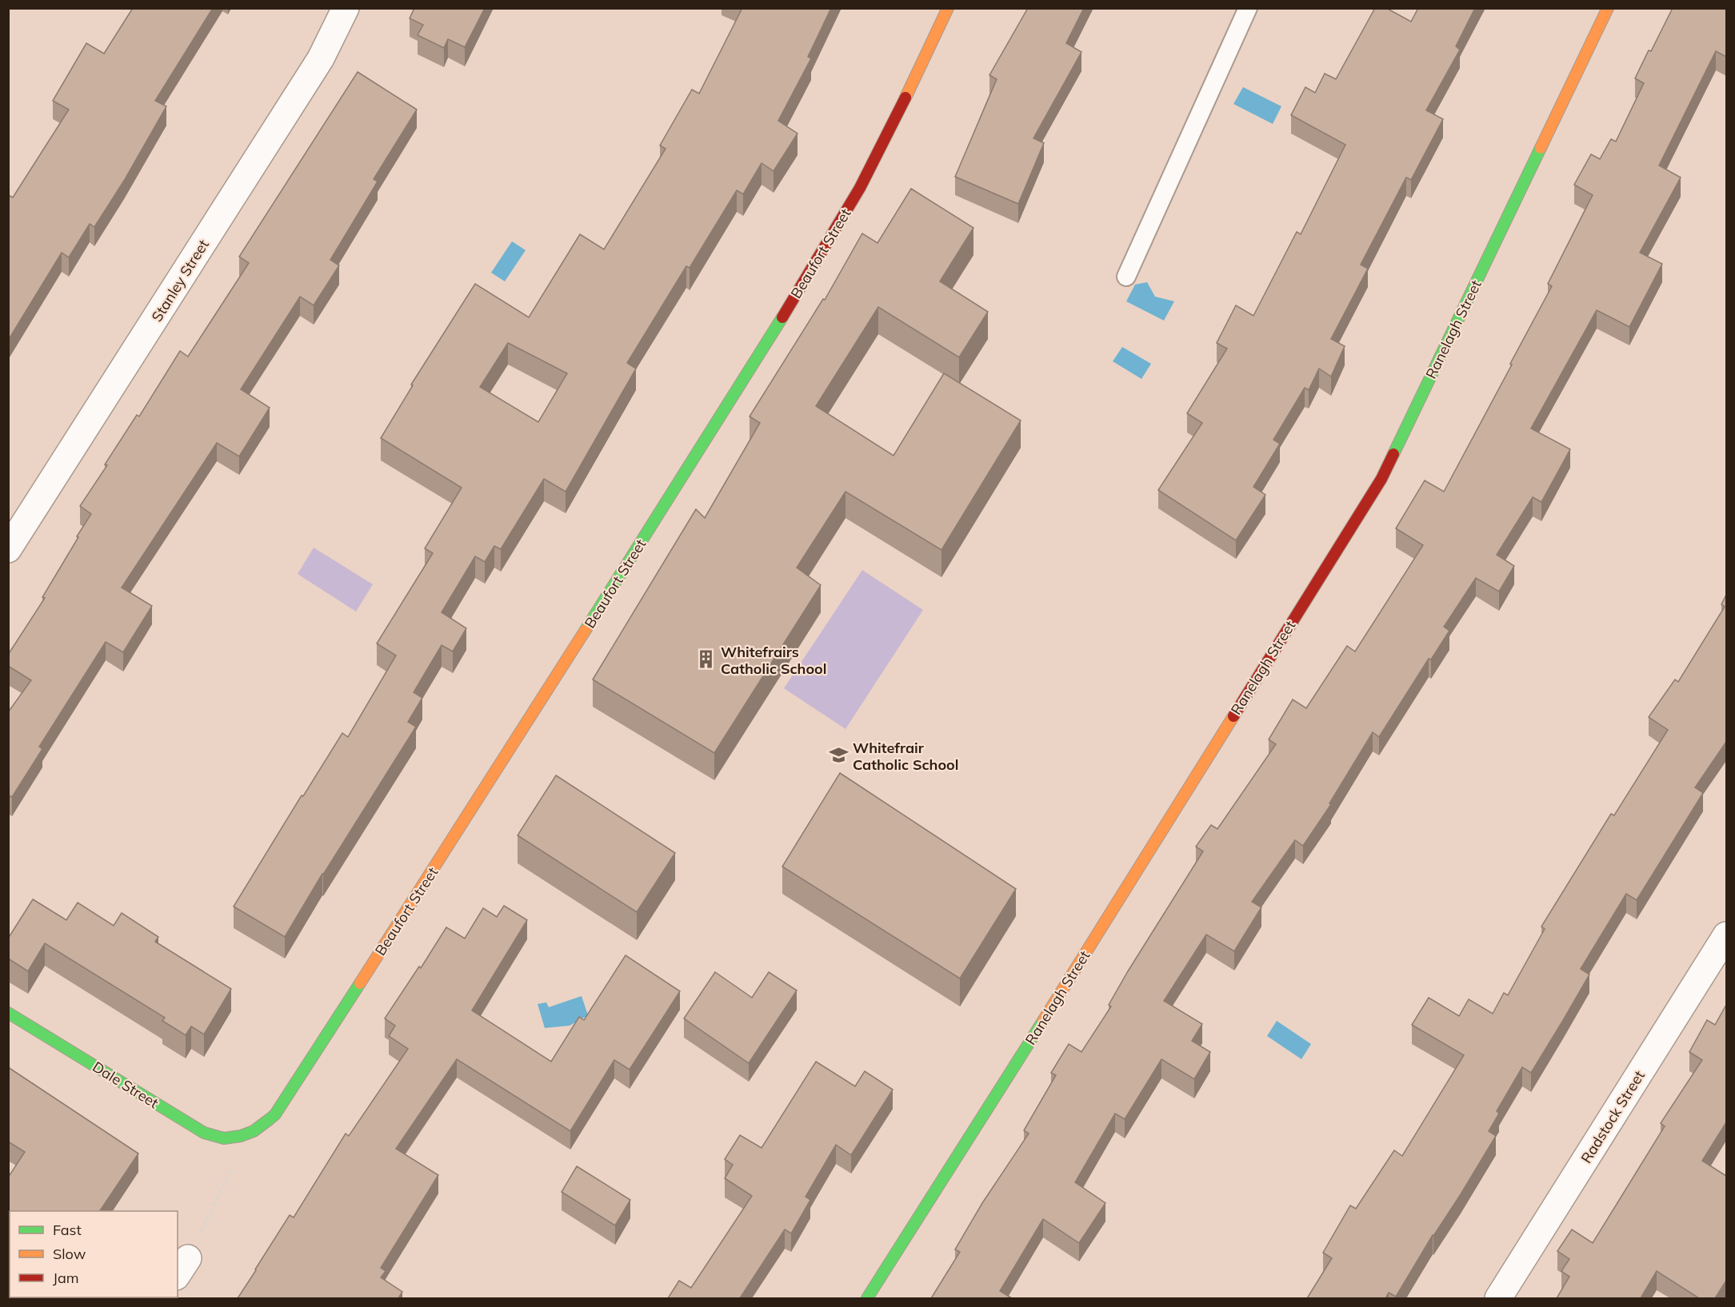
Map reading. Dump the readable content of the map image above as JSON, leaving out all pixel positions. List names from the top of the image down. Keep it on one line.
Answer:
{"streets":{"street":["Beaufort Street","Stanley Street","Ranelagh Street","Dale Street","Radstock Street"]},"crossings":[["Beaufort Street","Dale Street"]],"places":{"building":["Whitefrairs Catholic School"],"school or university":["Whitefrair Catholic School"]},"legend":["Fast","Slow","Jam"]}
